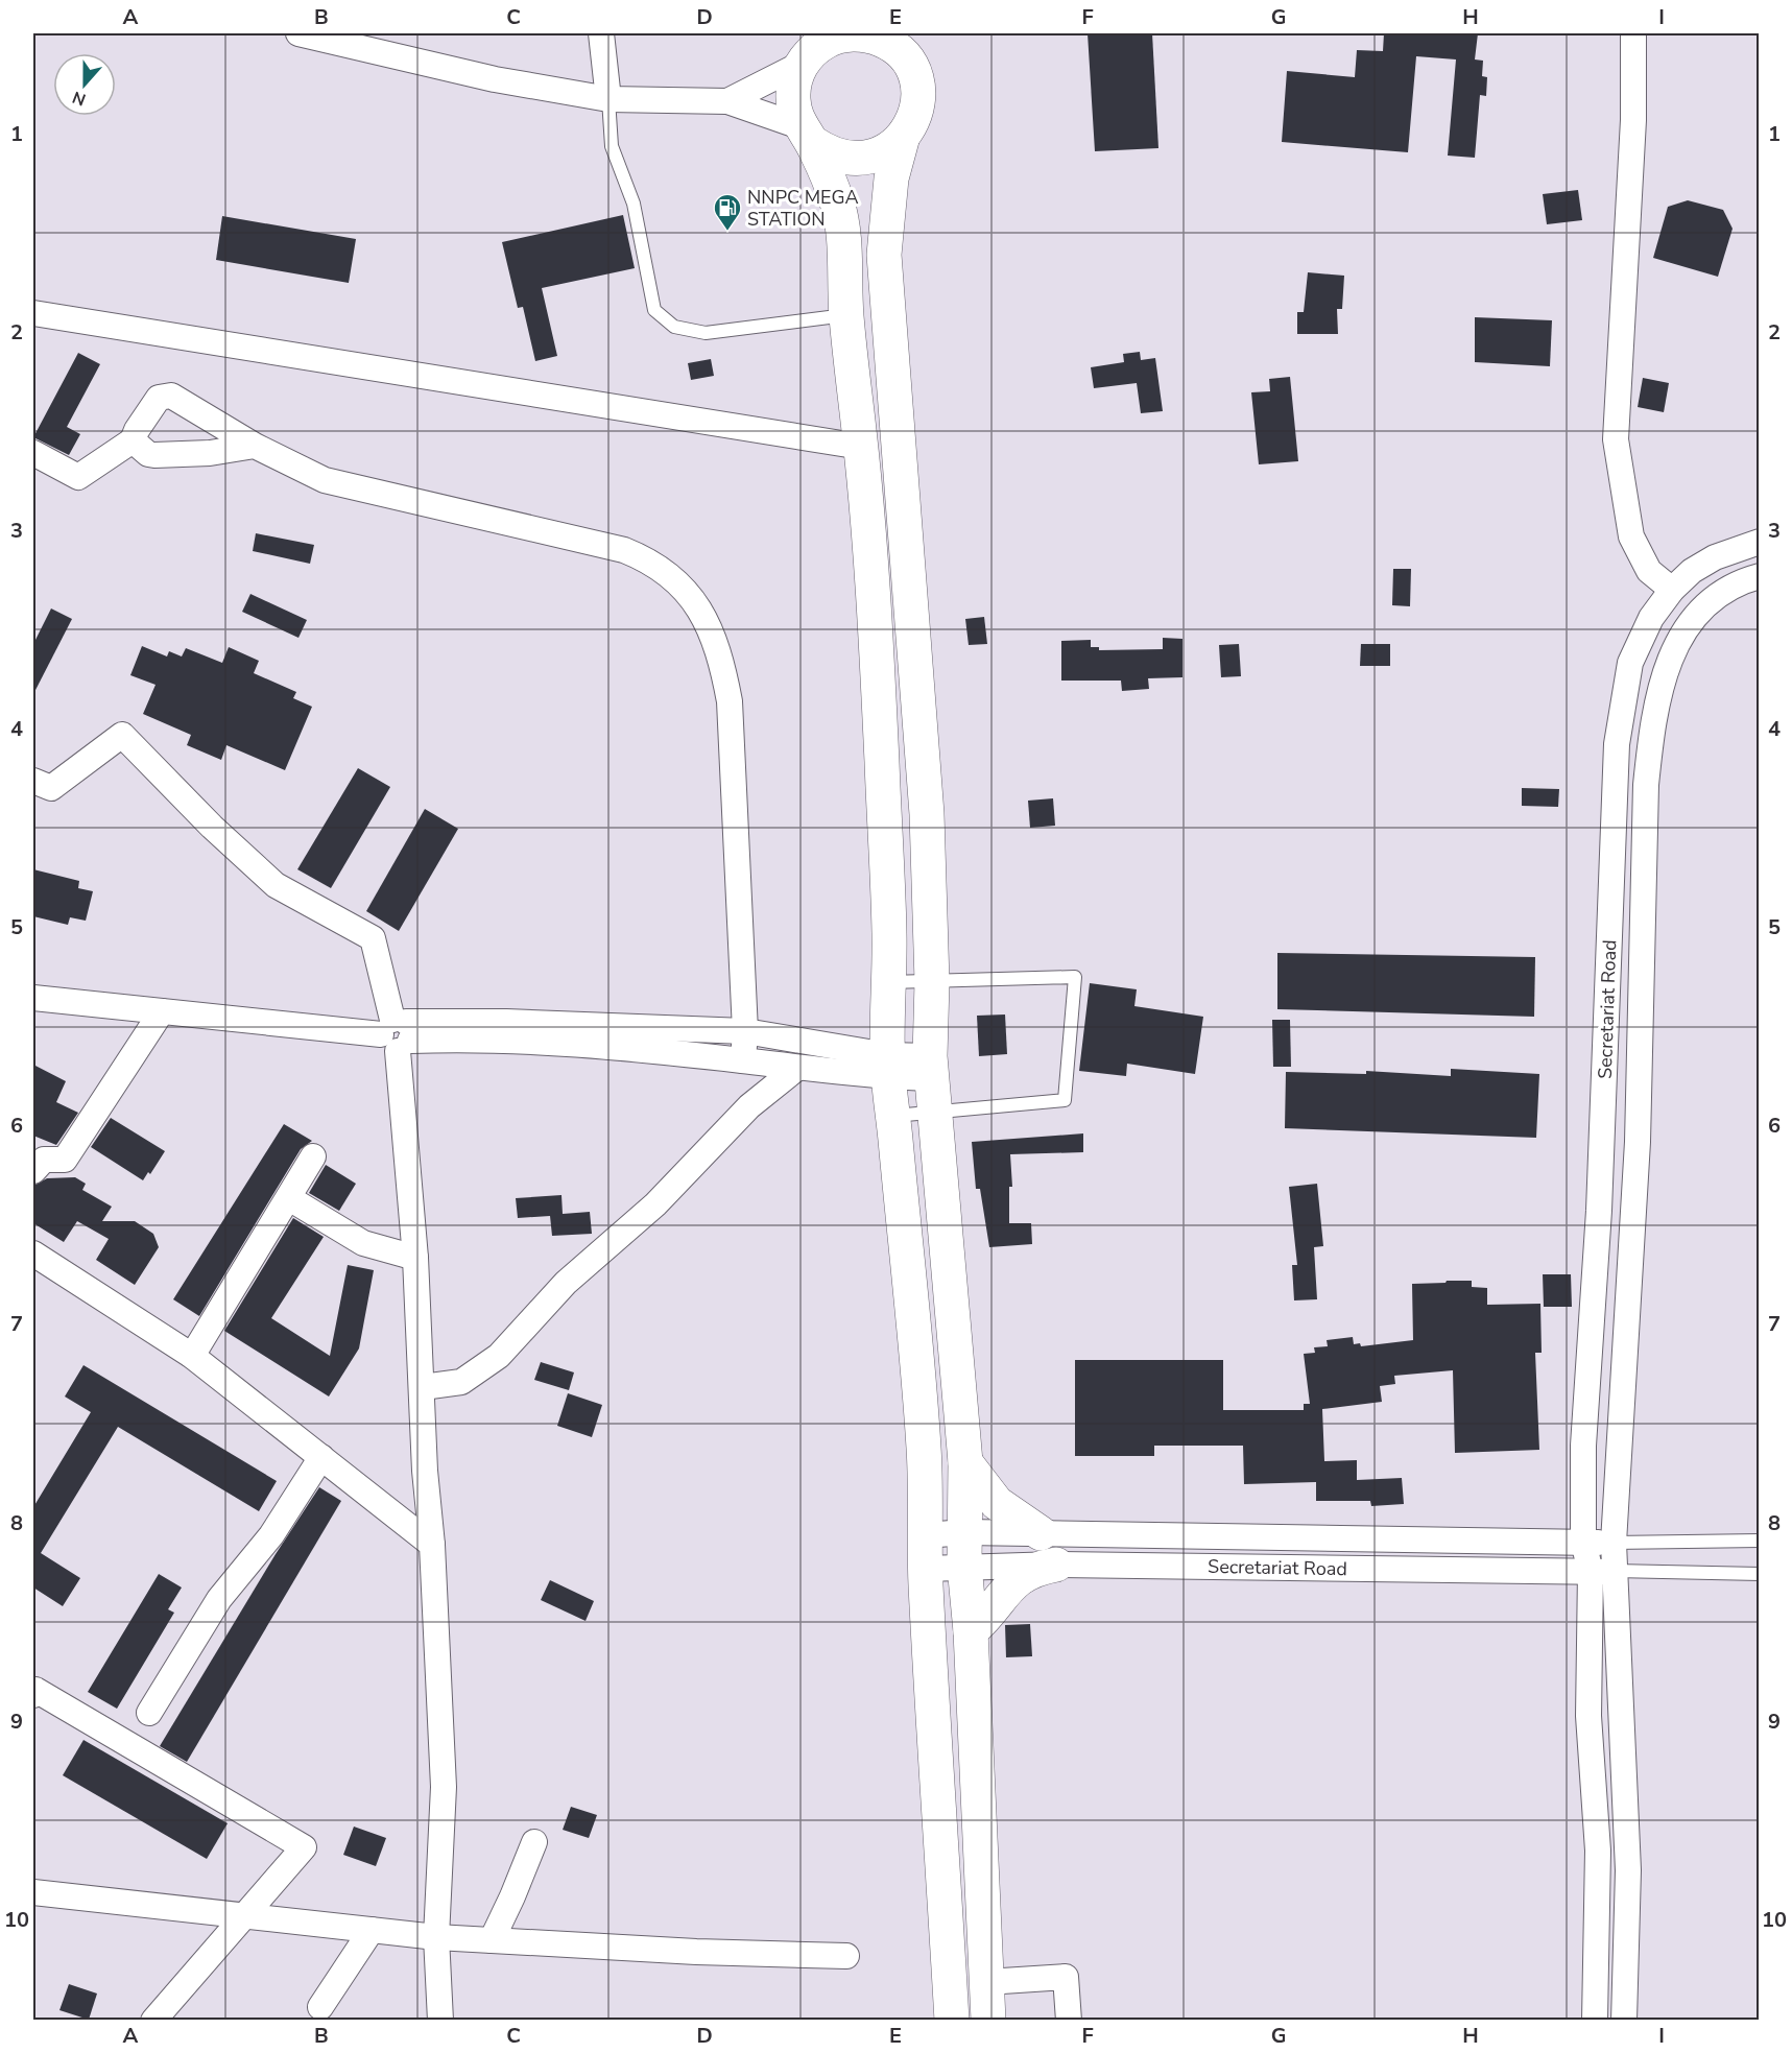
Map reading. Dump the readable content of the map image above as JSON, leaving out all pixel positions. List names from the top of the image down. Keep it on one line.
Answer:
{"streets":{"street":["Secretariat Road"]},"places":{"fuel station":["NNPC MEGA STATION"]},"north":"bottom","grid":{"columns":["A","B","C","D","E","F","G","H","I"],"rows":["1","2","3","4","5","6","7","8","9","10"]}}
